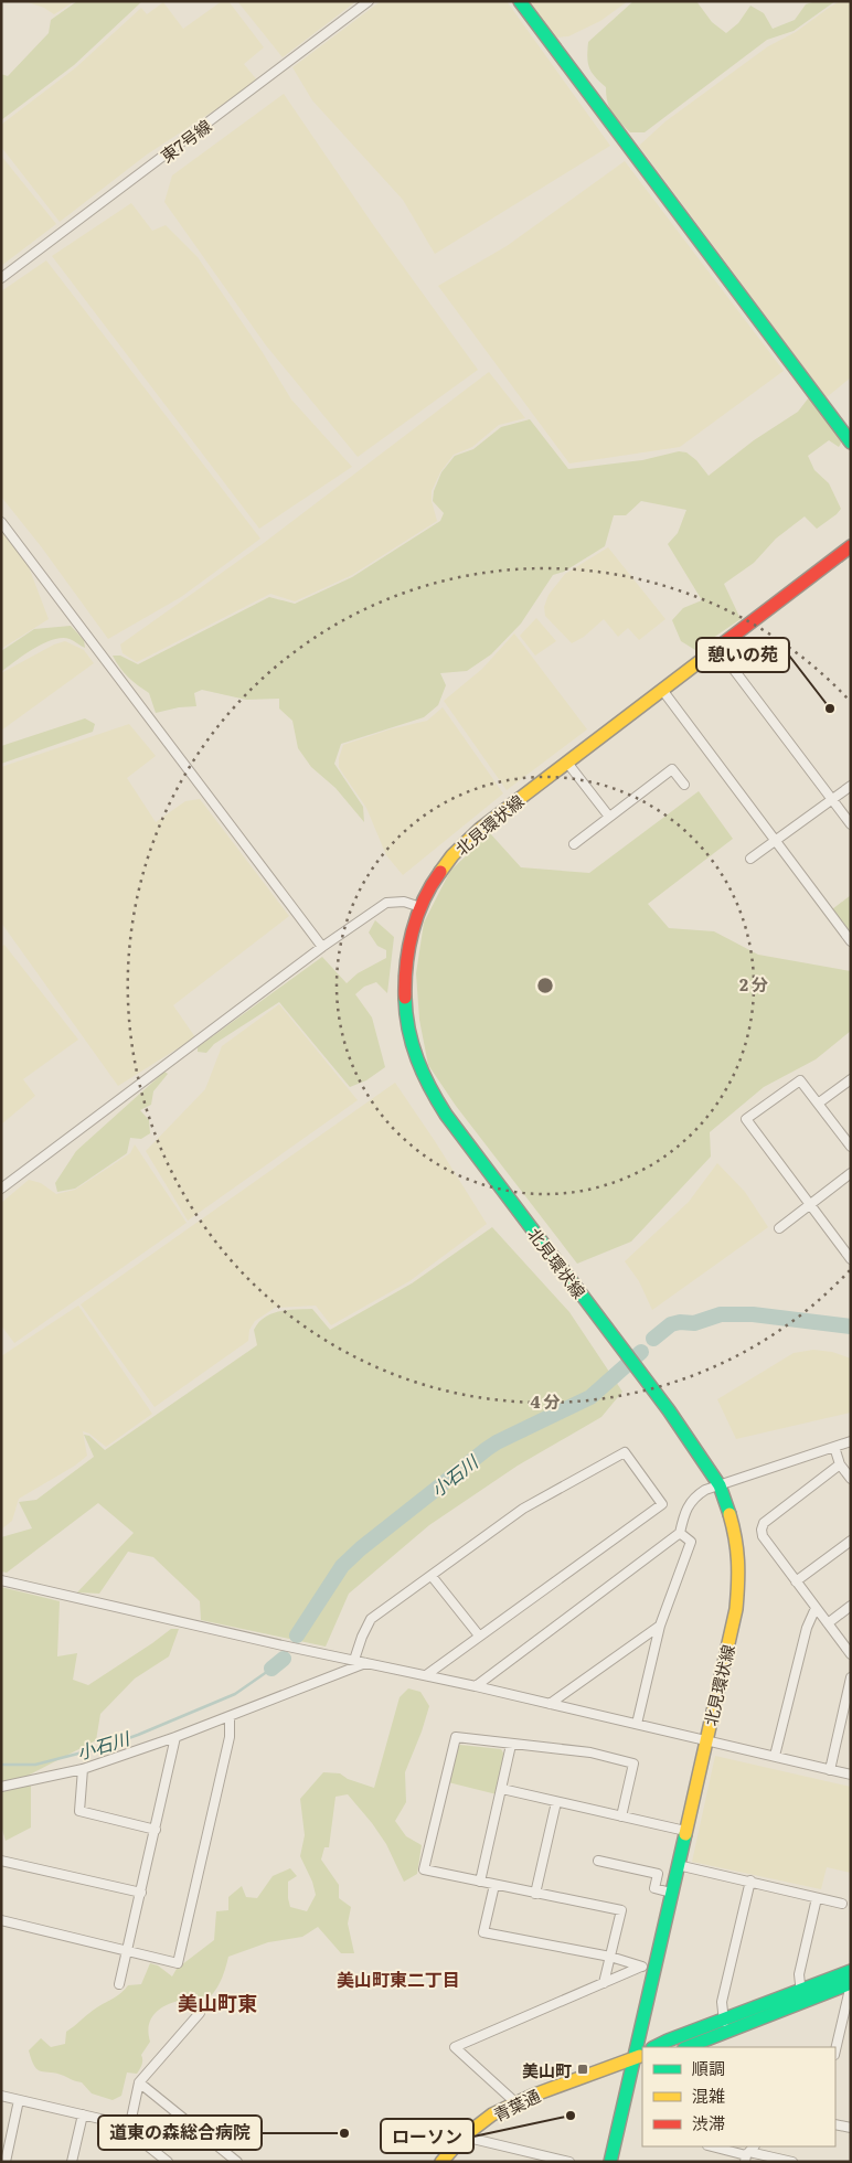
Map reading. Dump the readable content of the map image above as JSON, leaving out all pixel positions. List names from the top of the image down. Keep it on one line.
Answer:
{"streets":{"main road":["北見環状線","青葉通"],"street":["東7号線"]},"crossings":[["北見環状線","青葉通"]],"districts":["美山町東二丁目","美山町東"],"water":["小石川"],"places":{"other":["憩いの苑","ローソン","道東の森総合病院"],"transit":["美山町"]},"legend":["順調","混雑","渋滞"],"rings":["2 分","4 分"]}
